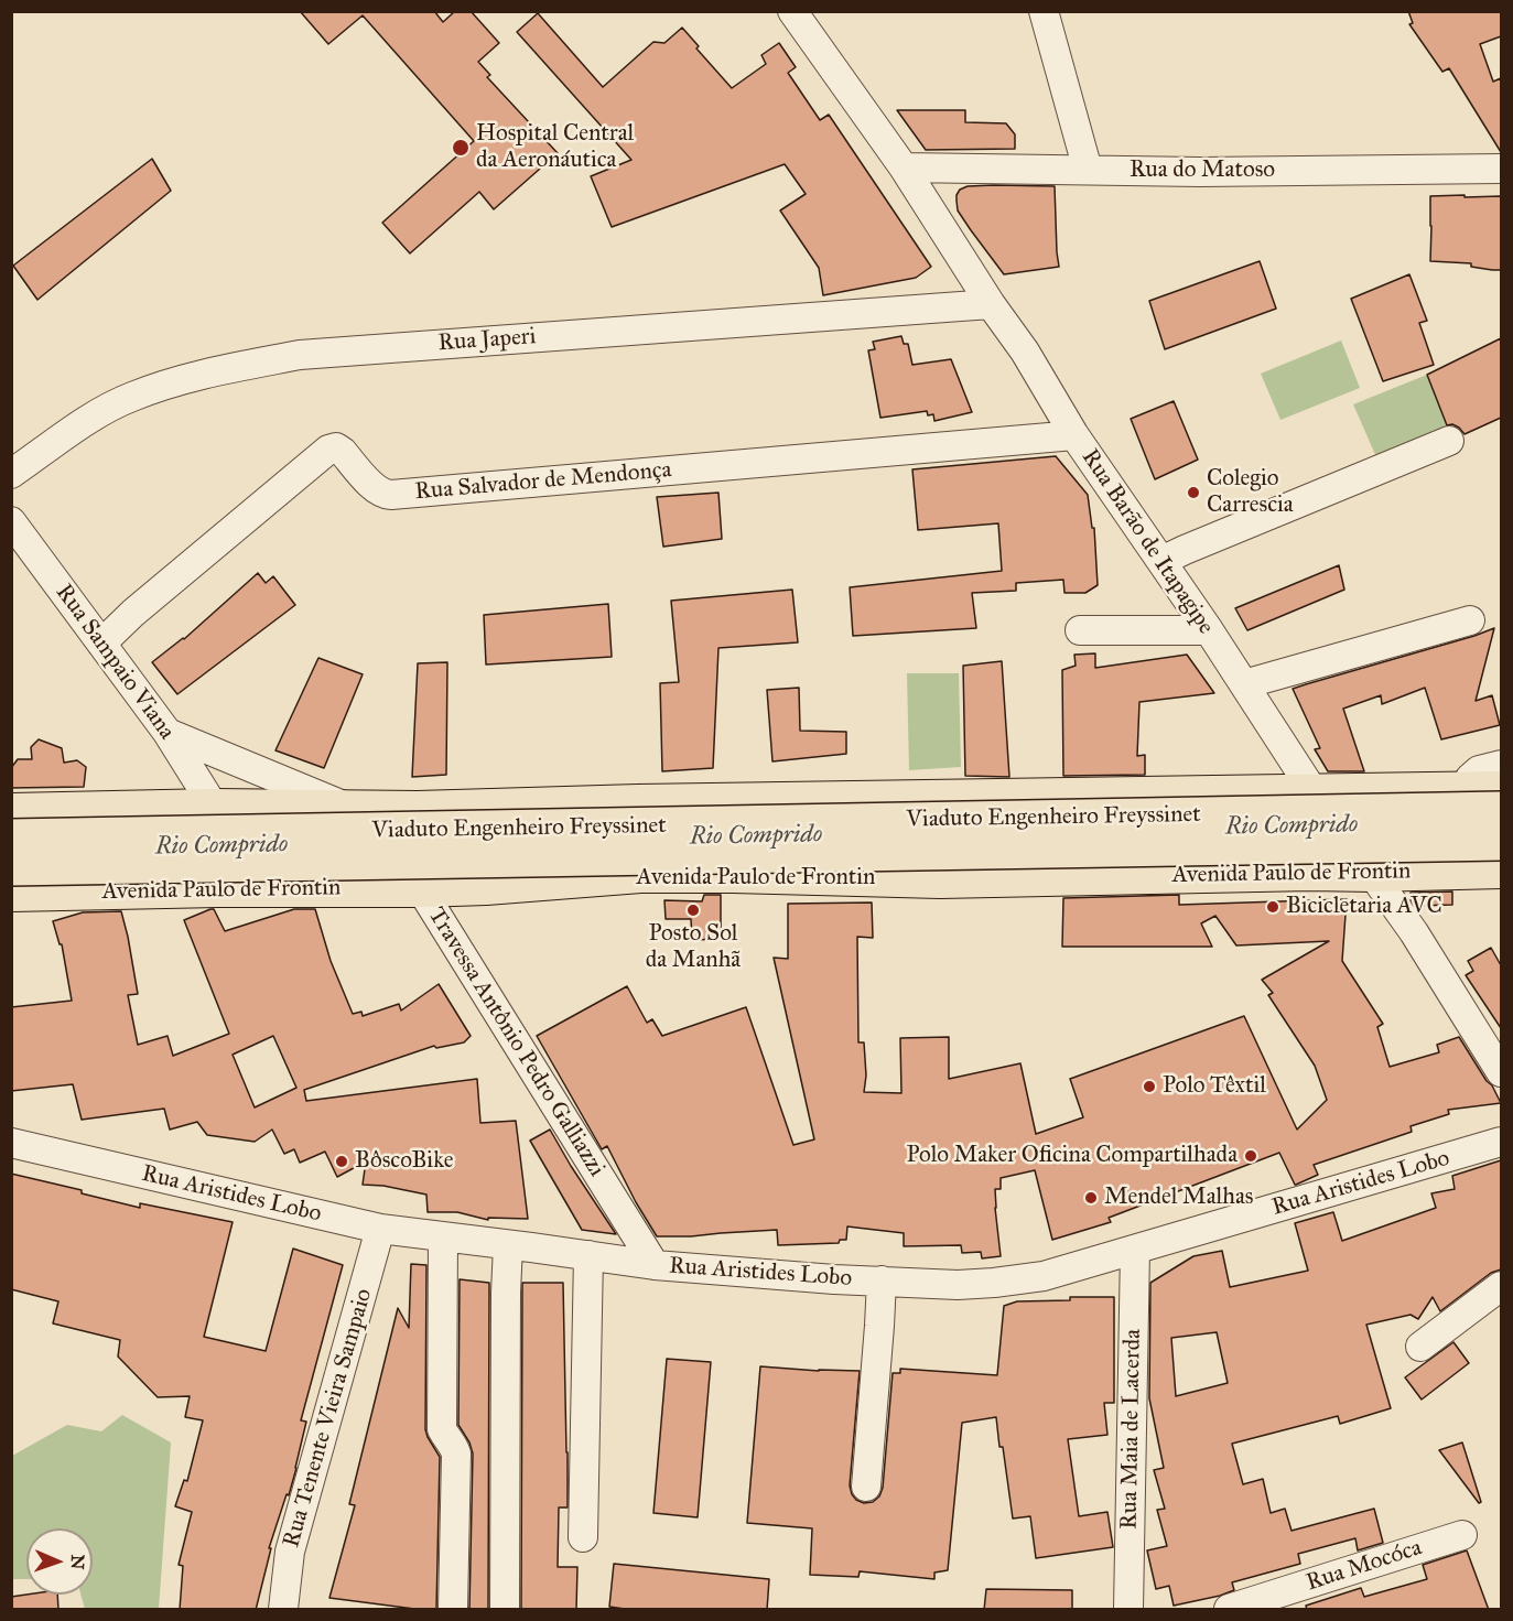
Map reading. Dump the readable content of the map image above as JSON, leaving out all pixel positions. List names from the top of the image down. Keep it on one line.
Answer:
{"streets":{"highway":["Viaduto Engenheiro Freyssinet"],"main road":["Avenida Paulo de Frontin"],"street":["Rua do Matoso","Rua Japeri","Rua Salvador de Mendonça","Rua Barão de Itapagipe","Rua Sampaio Viana","Travessa Antônio Pedro Galliazzi","Rua Aristides Lobo","Rua Tenente Vieira Sampaio","Rua Maia de Lacerda","Rua Mocóca"]},"crossings":[["Rua do Matoso","Rua Barão de Itapagipe"],["Rua Japeri","Rua Barão de Itapagipe"],["Rua Salvador de Mendonça","Rua Barão de Itapagipe"],["Rua Salvador de Mendonça","Rua Sampaio Viana"],["Rua Barão de Itapagipe","Avenida Paulo de Frontin"],["Avenida Paulo de Frontin","Travessa Antônio Pedro Galliazzi"],["Travessa Antônio Pedro Galliazzi","Rua Aristides Lobo"],["Rua Aristides Lobo","Rua Tenente Vieira Sampaio"],["Rua Aristides Lobo","Rua Maia de Lacerda"]],"water":["Rio Comprido"],"places":["Hospital Central da Aeronáutica","Colegio Carrescia","Bicicletaria AVC","Posto Sol da Manhã","Polo Têxtil","Polo Maker Oficina Compartilhada","BôscoBike","Mendel Malhas"],"north":"right"}
